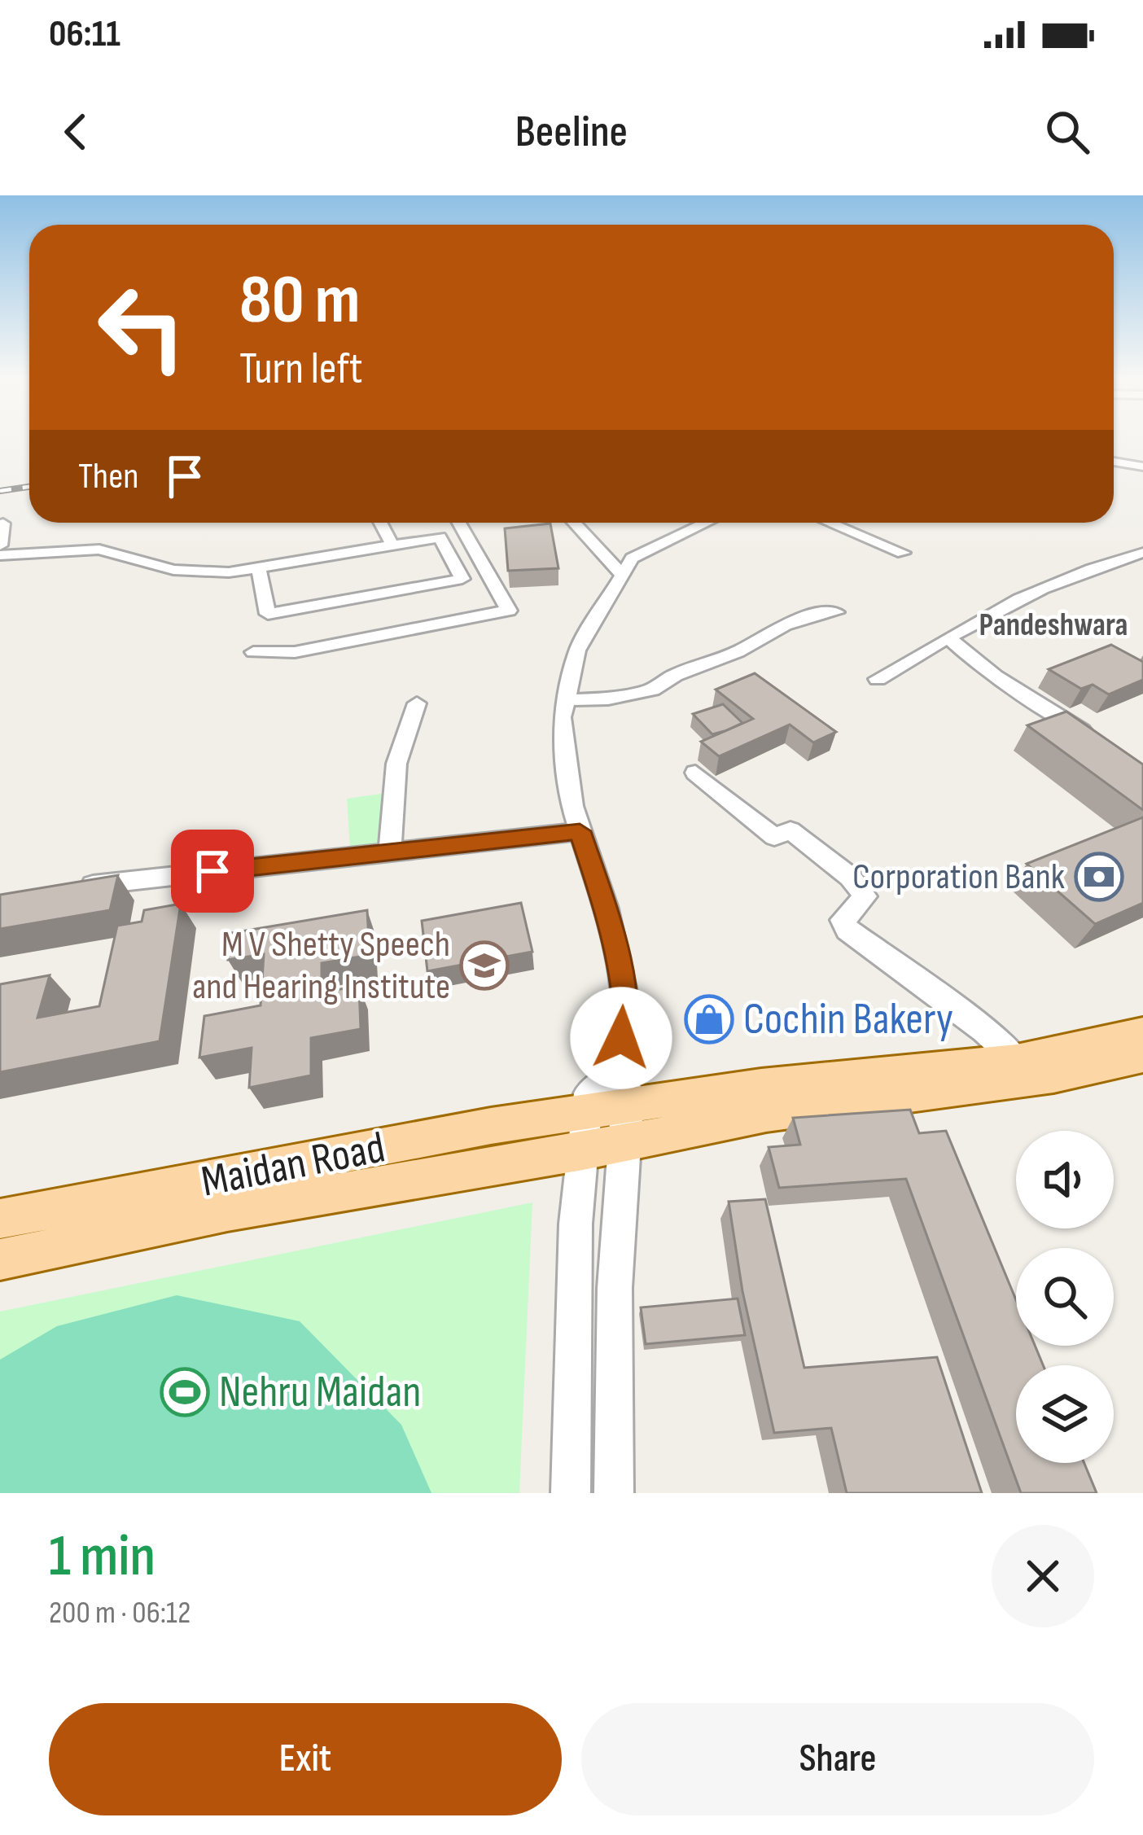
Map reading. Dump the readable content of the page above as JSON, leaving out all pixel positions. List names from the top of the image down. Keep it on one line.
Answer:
{"streets":{"main road":["Maidan Road"]},"districts":["Pandeshwara"],"places":{"bank":["Corporation Bank"],"school or university":["M V Shetty Speech and Hearing Institute"],"shop":["Cochin Bakery"],"sports":["Nehru Maidan"]},"page":{"status":"06:11","header":"Beeline","turn":["80 m","Turn left"],"then":"Then","heading":["1 min","200 m · 06:12"],"buttons":["Exit","Share"]}}
